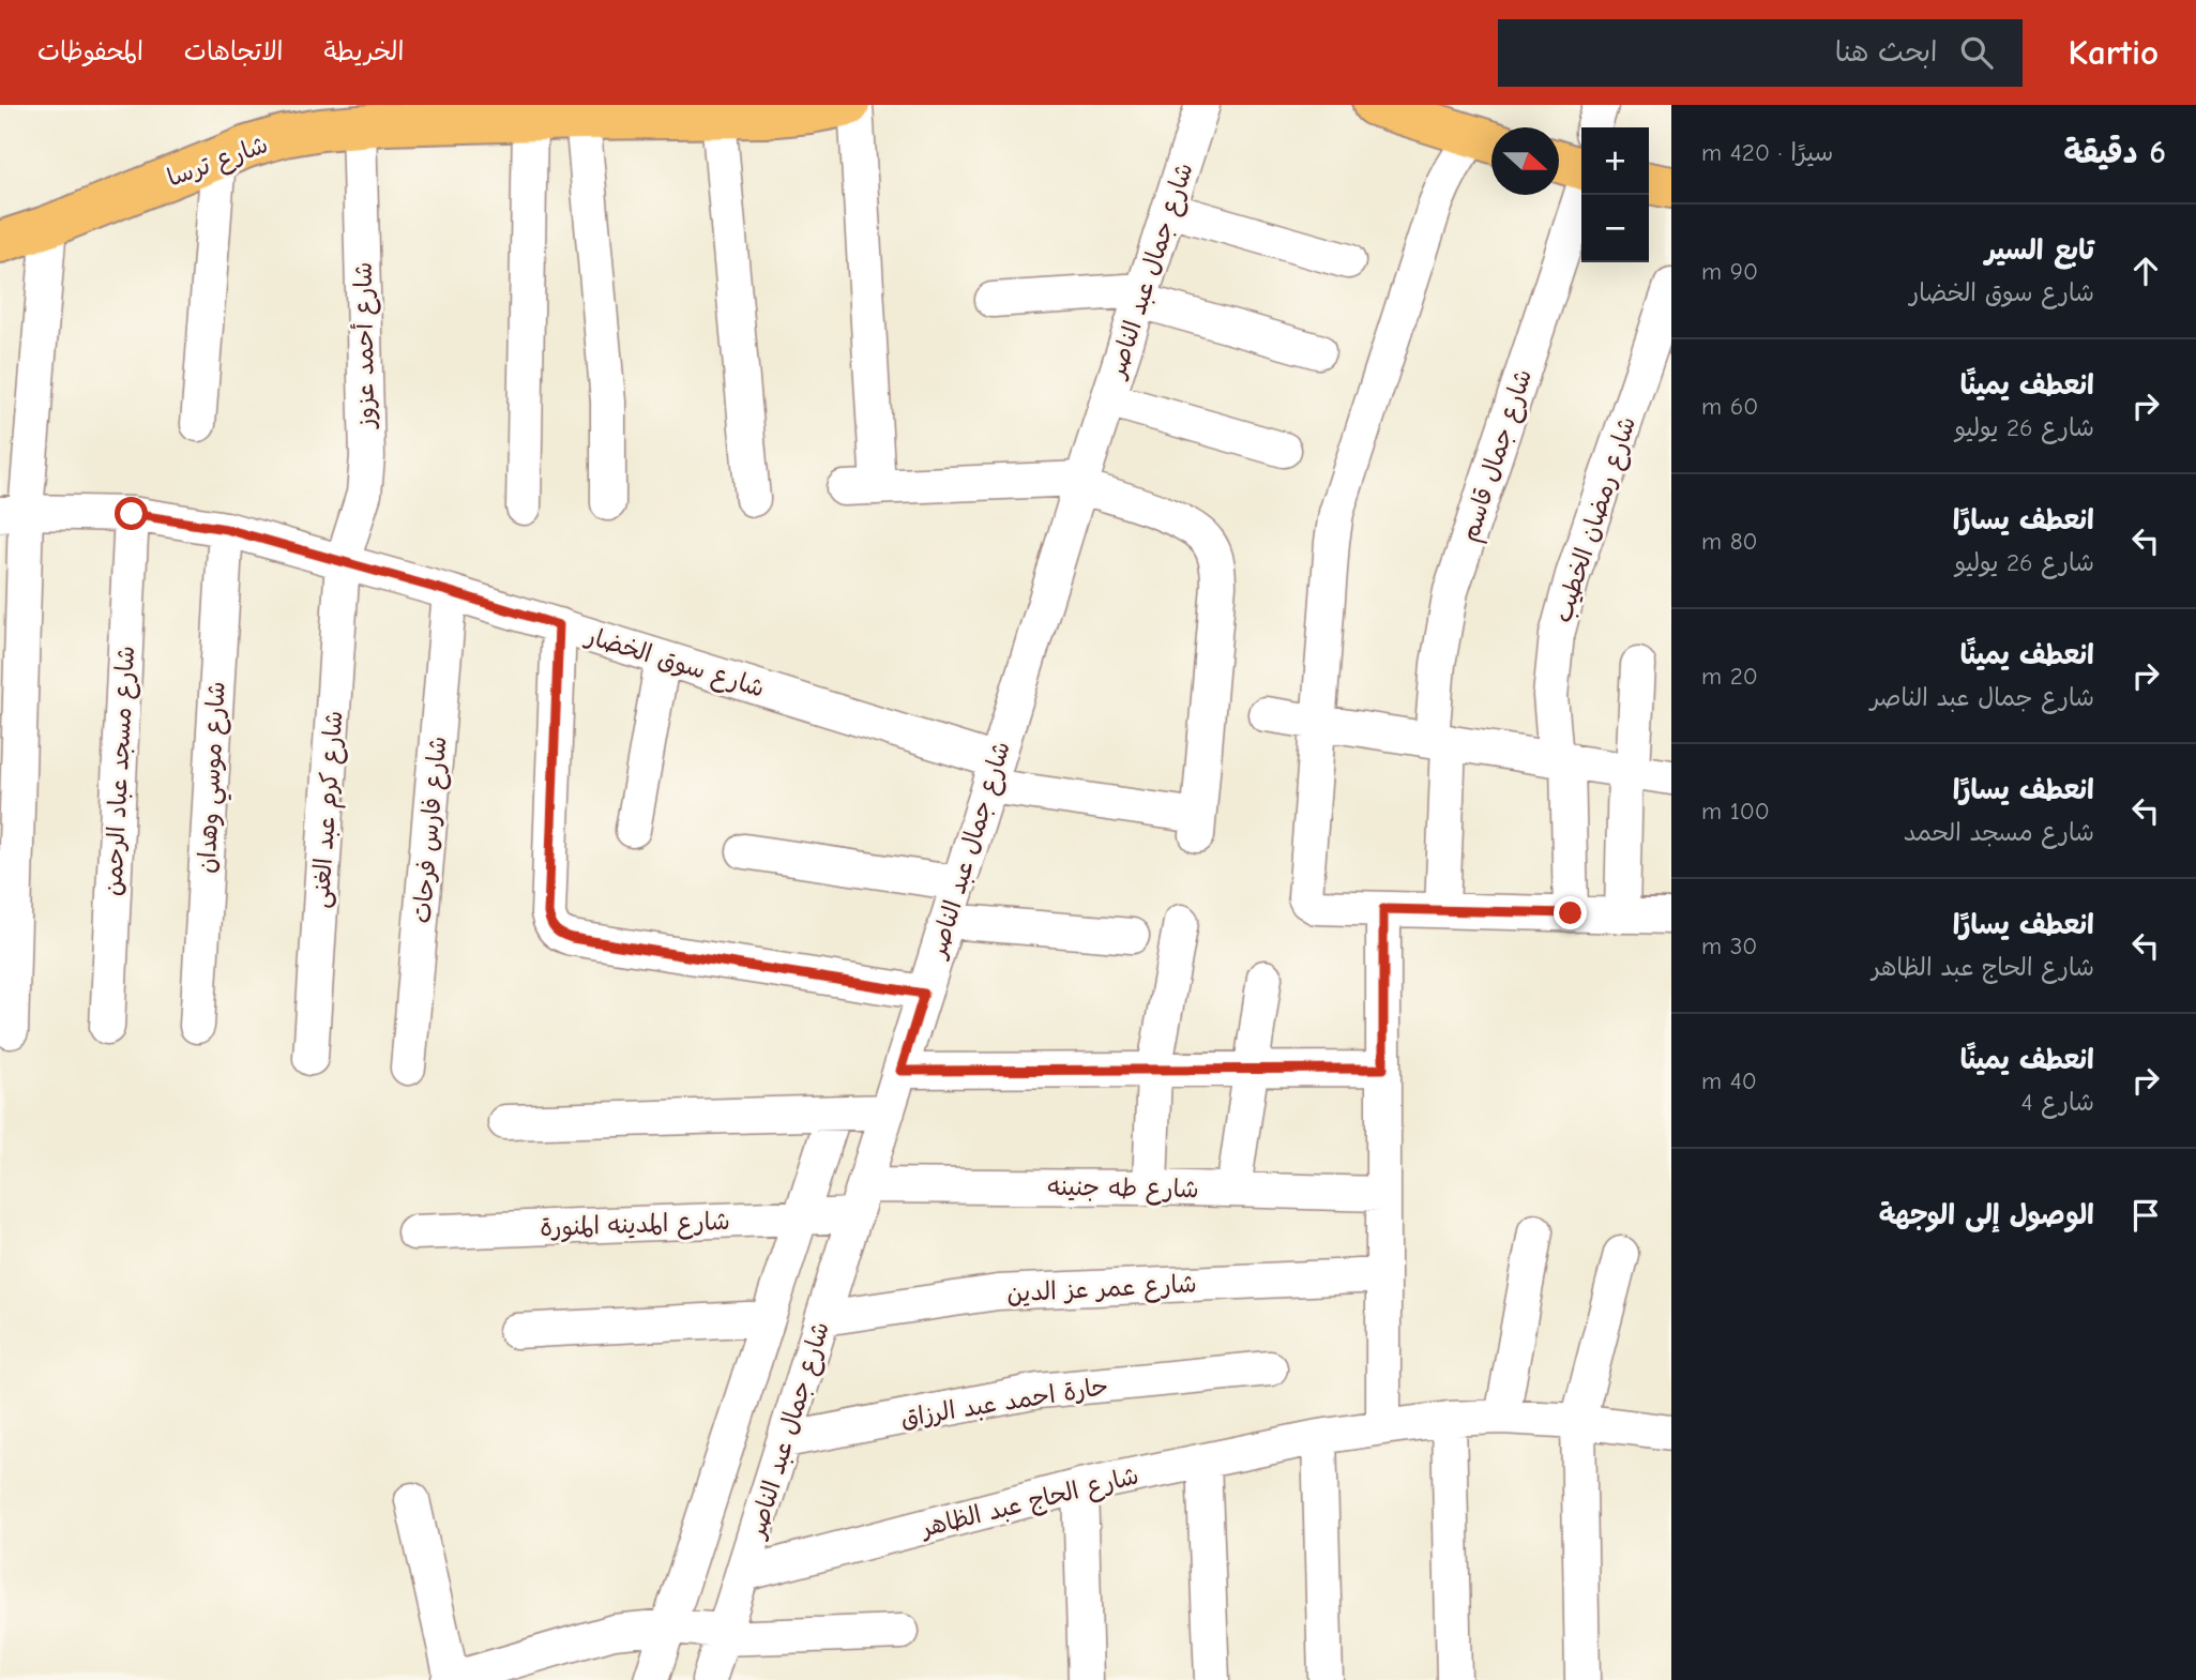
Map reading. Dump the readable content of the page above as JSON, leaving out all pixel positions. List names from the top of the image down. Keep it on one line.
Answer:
{"streets":{"main road":["شارع ترسا"],"street":["شارع جمال عبد الناصر","شارع أحمد عزوز","شارع جمال قاسم","شارع رمضان الخطيب","شارع سوق الخضار","شارع مسجد عباد الرحمن","شارع موسي وهدان","شارع كرم عبد الغنى","شارع فارس فرحات","شارع طه جنينه","شارع المدينه المنورة","شارع عمر عز الدين","حارة احمد عبد الرزاق","شارع الحاج عبد الظاهر"]},"crossings":[["شارع ترسا","شارع أحمد عزوز"],["شارع جمال عبد الناصر","شارع سوق الخضار"],["شارع جمال عبد الناصر","شارع طه جنينه"],["شارع جمال عبد الناصر","شارع المدينه المنورة"],["شارع جمال عبد الناصر","شارع عمر عز الدين"],["شارع جمال عبد الناصر","حارة احمد عبد الرزاق"],["شارع جمال عبد الناصر","شارع الحاج عبد الظاهر"],["شارع أحمد عزوز","شارع سوق الخضار"],["شارع أحمد عزوز","شارع كرم عبد الغنى"],["شارع سوق الخضار","شارع مسجد عباد الرحمن"],["شارع سوق الخضار","شارع موسي وهدان"],["شارع سوق الخضار","شارع كرم عبد الغنى"],["شارع سوق الخضار","شارع فارس فرحات"],["شارع طه جنينه","شارع المدينه المنورة"]],"north":"right","page":{"header":"Kartio","search":"ابحث هنا","nav":["الخريطة","الاتجاهات","المحفوظات"],"heading":["6 دقيقة","سيرًا · 420 m"],"map_buttons":["+","−"],"list":[["تابع السير","شارع سوق الخضار","90 m"],["انعطف يمينًا","شارع 26 يوليو","60 m"],["انعطف يسارًا","شارع 26 يوليو","80 m"],["انعطف يمينًا","شارع جمال عبد الناصر","20 m"],["انعطف يسارًا","شارع مسجد الحمد","100 m"],["انعطف يسارًا","شارع الحاج عبد الظاهر","30 m"],["انعطف يمينًا","شارع 4","40 m"],"الوصول إلى الوجهة"]}}
